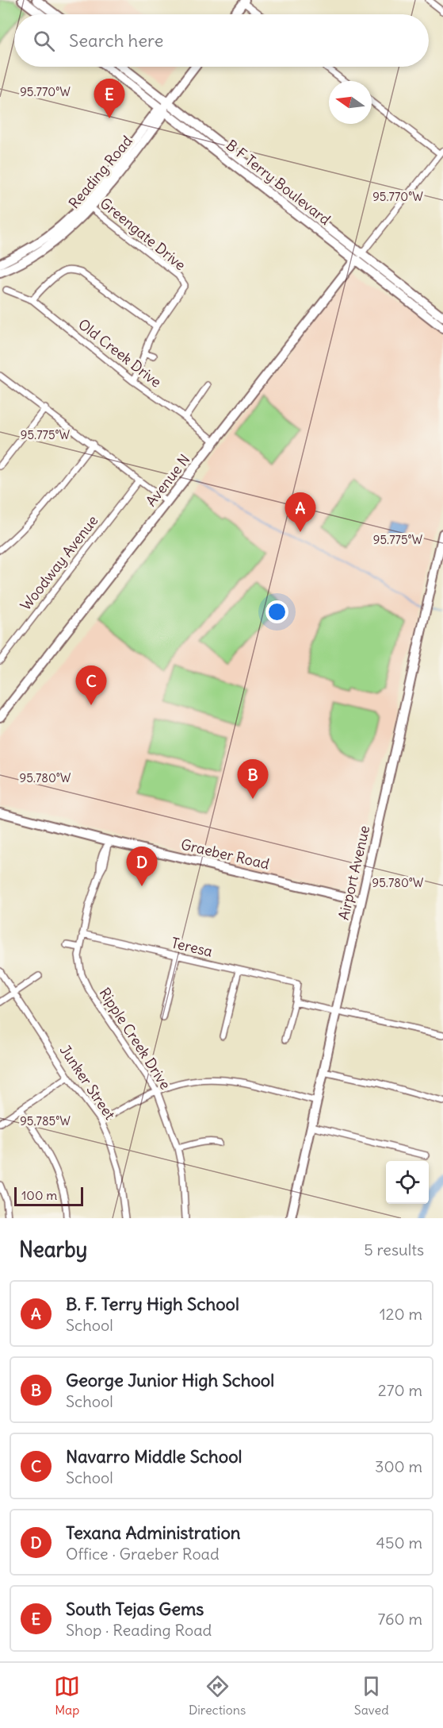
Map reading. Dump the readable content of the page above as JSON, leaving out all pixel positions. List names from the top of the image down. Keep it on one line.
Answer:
{"streets":{"street":["Reading Road","B F Terry Boulevard","Greengate Drive","Old Creek Drive","Avenue N","Woodway Avenue","Graeber Road","Airport Avenue","Teresa","Ripple Creek Drive","Junker Street"]},"crossings":[["Reading Road","B F Terry Boulevard"],["Reading Road","Greengate Drive"],["B F Terry Boulevard","Avenue N"],["Old Creek Drive","Avenue N"],["Graeber Road","Airport Avenue"],["Graeber Road","Ripple Creek Drive"],["Teresa","Ripple Creek Drive"]],"scale_bar":"100 m","north":"left","page":{"search":"Search here","pins":["E","A","C","B","D"],"scale":"100 m","heading":["Nearby","5 results"],"list":[{"mark":"A","name":"B. F. Terry High School","note":"School","value":"120 m"},{"mark":"B","name":"George Junior High School","note":"School","value":"270 m"},{"mark":"C","name":"Navarro Middle School","note":"School","value":"300 m"},{"mark":"D","name":"Texana Administration","note":"Office · Graeber Road","value":"450 m"},{"mark":"E","name":"South Tejas Gems","note":"Shop · Reading Road","value":"760 m"}],"nav":["Map","Directions","Saved"]},"coordinates":["95.770°W","95.775°W","95.780°W","95.785°W"]}
